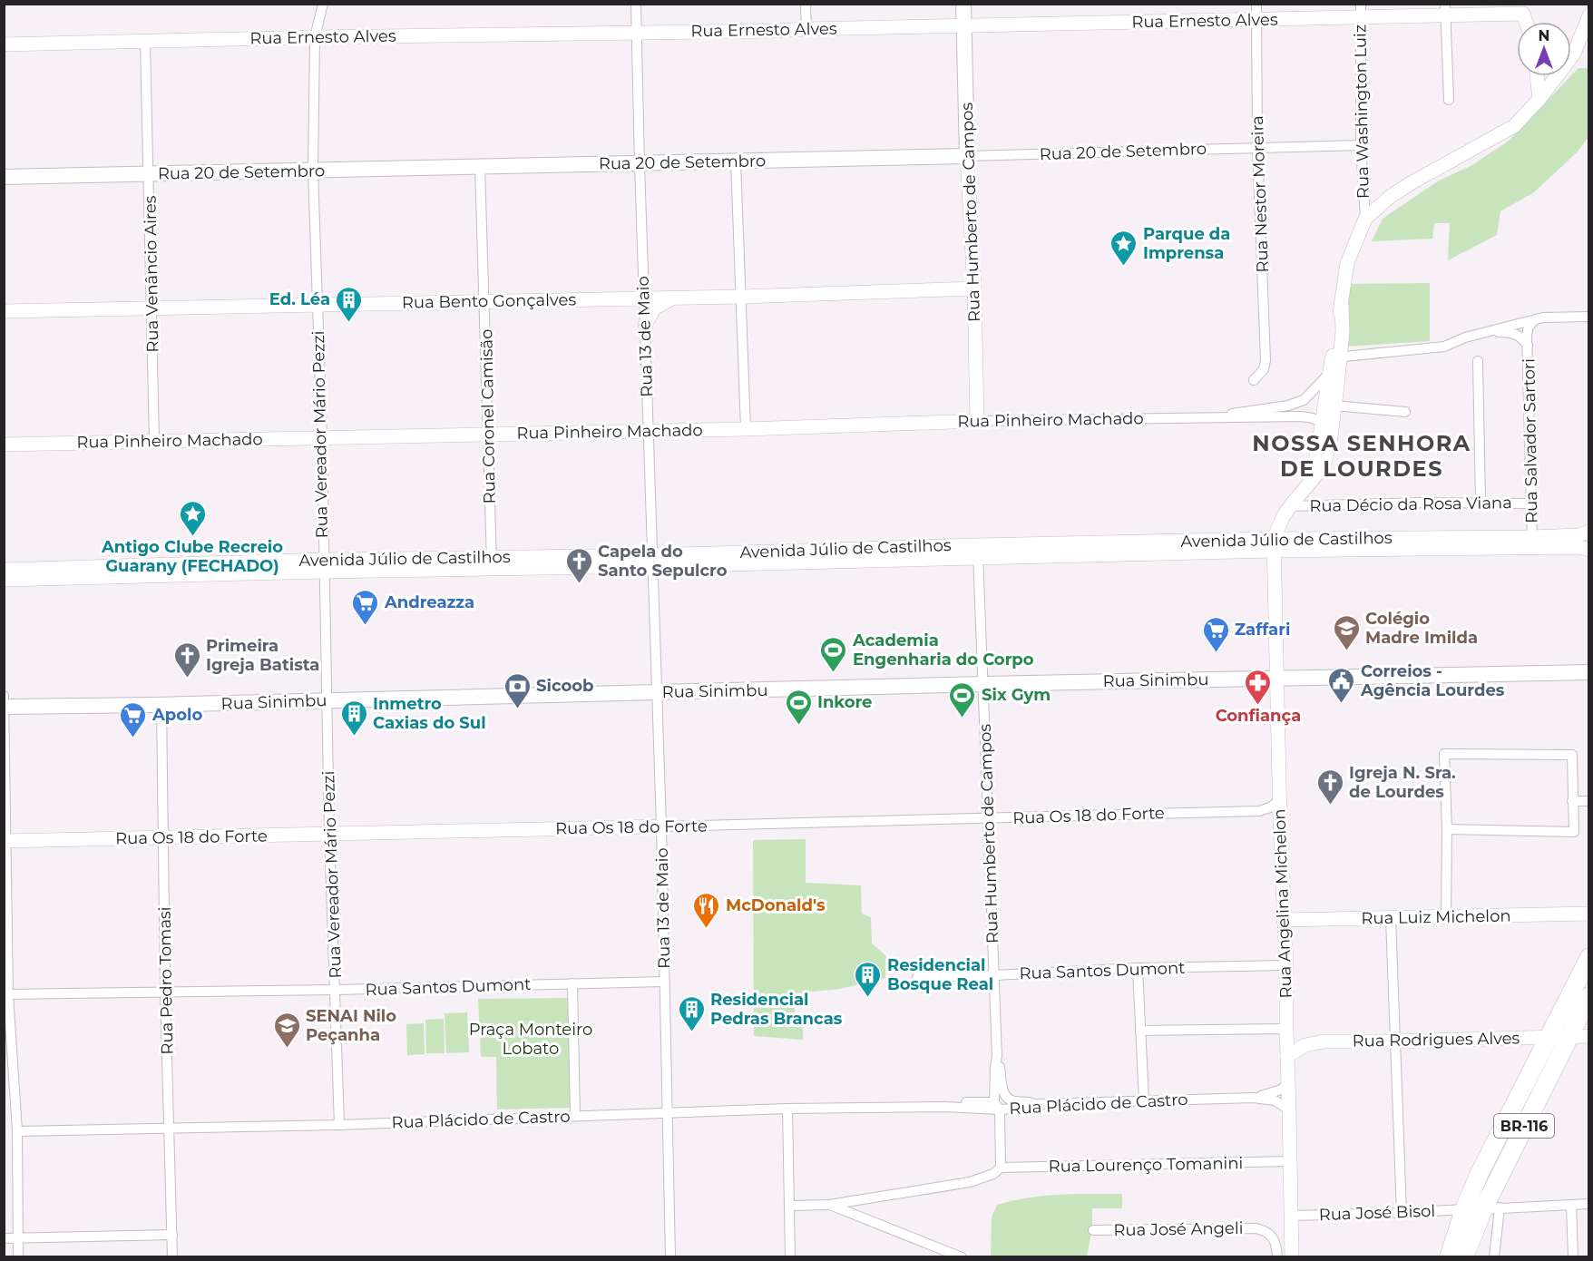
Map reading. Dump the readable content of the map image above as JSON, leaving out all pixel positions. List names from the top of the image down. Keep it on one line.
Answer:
{"streets":{"highway":["BR-116"],"main road":["Rua 20 de Setembro","Rua Humberto de Campos","Rua Sinimbu"],"street":["Rua Ernesto Alves","Rua Washington Luiz","Rua Nestor Moreira","Rua Venâncio Aires","Rua Bento Gonçalves","Rua 13 de Maio","Rua Coronel Camisão","Rua Pinheiro Machado","Rua Vereador Mário Pezzi","Rua Salvador Sartori","Rua Décio da Rosa Viana","Avenida Júlio de Castilhos","Rua Os 18 do Forte","Rua Angelina Michelon","Rua Luiz Michelon","Rua Santos Dumont","Rua Pedro Tomasi","Rua Rodrigues Alves","Rua Plácido de Castro","Rua Lourenço Tomanini","Rua José Bisol","Rua José Angeli"]},"crossings":[["Rua Ernesto Alves","Rua Washington Luiz"],["Rua Ernesto Alves","Rua Nestor Moreira"],["Rua Ernesto Alves","Rua Humberto de Campos"],["Rua Ernesto Alves","Rua Venâncio Aires"],["Rua Ernesto Alves","Rua 13 de Maio"],["Rua Ernesto Alves","Rua Vereador Mário Pezzi"],["Rua Washington Luiz","Rua 20 de Setembro"],["Rua 20 de Setembro","Rua Nestor Moreira"],["Rua 20 de Setembro","Rua Humberto de Campos"],["Rua 20 de Setembro","Rua Venâncio Aires"],["Rua 20 de Setembro","Rua 13 de Maio"],["Rua 20 de Setembro","Rua Coronel Camisão"],["Rua 20 de Setembro","Rua Vereador Mário Pezzi"],["Rua Humberto de Campos","Rua Bento Gonçalves"],["Rua Humberto de Campos","Rua Pinheiro Machado"],["Rua Humberto de Campos","Avenida Júlio de Castilhos"],["Rua Humberto de Campos","Rua Sinimbu"],["Rua Humberto de Campos","Rua Os 18 do Forte"],["Rua Humberto de Campos","Rua Santos Dumont"],["Rua Humberto de Campos","Rua Plácido de Castro"],["Rua Humberto de Campos","Rua Lourenço Tomanini"],["Rua Venâncio Aires","Rua Bento Gonçalves"],["Rua Venâncio Aires","Rua Pinheiro Machado"],["Rua Bento Gonçalves","Rua 13 de Maio"],["Rua Bento Gonçalves","Rua Coronel Camisão"],["Rua Bento Gonçalves","Rua Vereador Mário Pezzi"],["Rua 13 de Maio","Rua Pinheiro Machado"],["Rua 13 de Maio","Avenida Júlio de Castilhos"],["Rua 13 de Maio","Rua Sinimbu"],["Rua 13 de Maio","Rua Os 18 do Forte"],["Rua 13 de Maio","Rua Santos Dumont"],["Rua 13 de Maio","Rua Plácido de Castro"],["Rua Coronel Camisão","Rua Pinheiro Machado"],["Rua Coronel Camisão","Avenida Júlio de Castilhos"],["Rua Pinheiro Machado","Rua Vereador Mário Pezzi"],["Rua Vereador Mário Pezzi","Avenida Júlio de Castilhos"],["Rua Vereador Mário Pezzi","Rua Sinimbu"],["Rua Vereador Mário Pezzi","Rua Os 18 do Forte"],["Rua Vereador Mário Pezzi","Rua Santos Dumont"],["Rua Vereador Mário Pezzi","Rua Plácido de Castro"],["Rua Salvador Sartori","Rua Décio da Rosa Viana"],["Rua Salvador Sartori","Avenida Júlio de Castilhos"],["Avenida Júlio de Castilhos","Rua Angelina Michelon"],["Rua Sinimbu","Rua Angelina Michelon"],["Rua Sinimbu","Rua Pedro Tomasi"],["Rua Os 18 do Forte","Rua Angelina Michelon"],["Rua Os 18 do Forte","Rua Pedro Tomasi"],["Rua Angelina Michelon","Rua Luiz Michelon"],["Rua Angelina Michelon","Rua Santos Dumont"],["Rua Angelina Michelon","Rua Rodrigues Alves"],["Rua Angelina Michelon","Rua Plácido de Castro"],["Rua Angelina Michelon","Rua Lourenço Tomanini"],["Rua Angelina Michelon","Rua José Bisol"],["Rua Santos Dumont","Rua Pedro Tomasi"],["Rua Pedro Tomasi","Rua Plácido de Castro"],["Rua Rodrigues Alves","BR-116"],["BR-116","Rua José Bisol"]],"districts":["NOSSA SENHORA DE LOURDES"],"parks":["Praça Monteiro Lobato"],"places":{"place":["Parque da Imprensa","Antigo Clube Recreio Guarany (FECHADO)"],"building":["Ed. Léa","Inmetro Caxias do Sul","Residencial Bosque Real","Residencial Pedras Brancas"],"church":["Capela do Santo Sepulcro","Primeira Igreja Batista","Igreja N. Sra. de Lourdes"],"supermarket":["Andreazza","Zaffari","Apolo"],"school or university":["Colégio Madre Imilda","SENAI Nilo Peçanha"],"sports":["Academia Engenharia do Corpo","Six Gym","Inkore"],"public building":["Correios - Agência Lourdes"],"pharmacy":["Confiança"],"bank":["Sicoob"],"restaurant":["McDonald's"]},"north":"top"}
